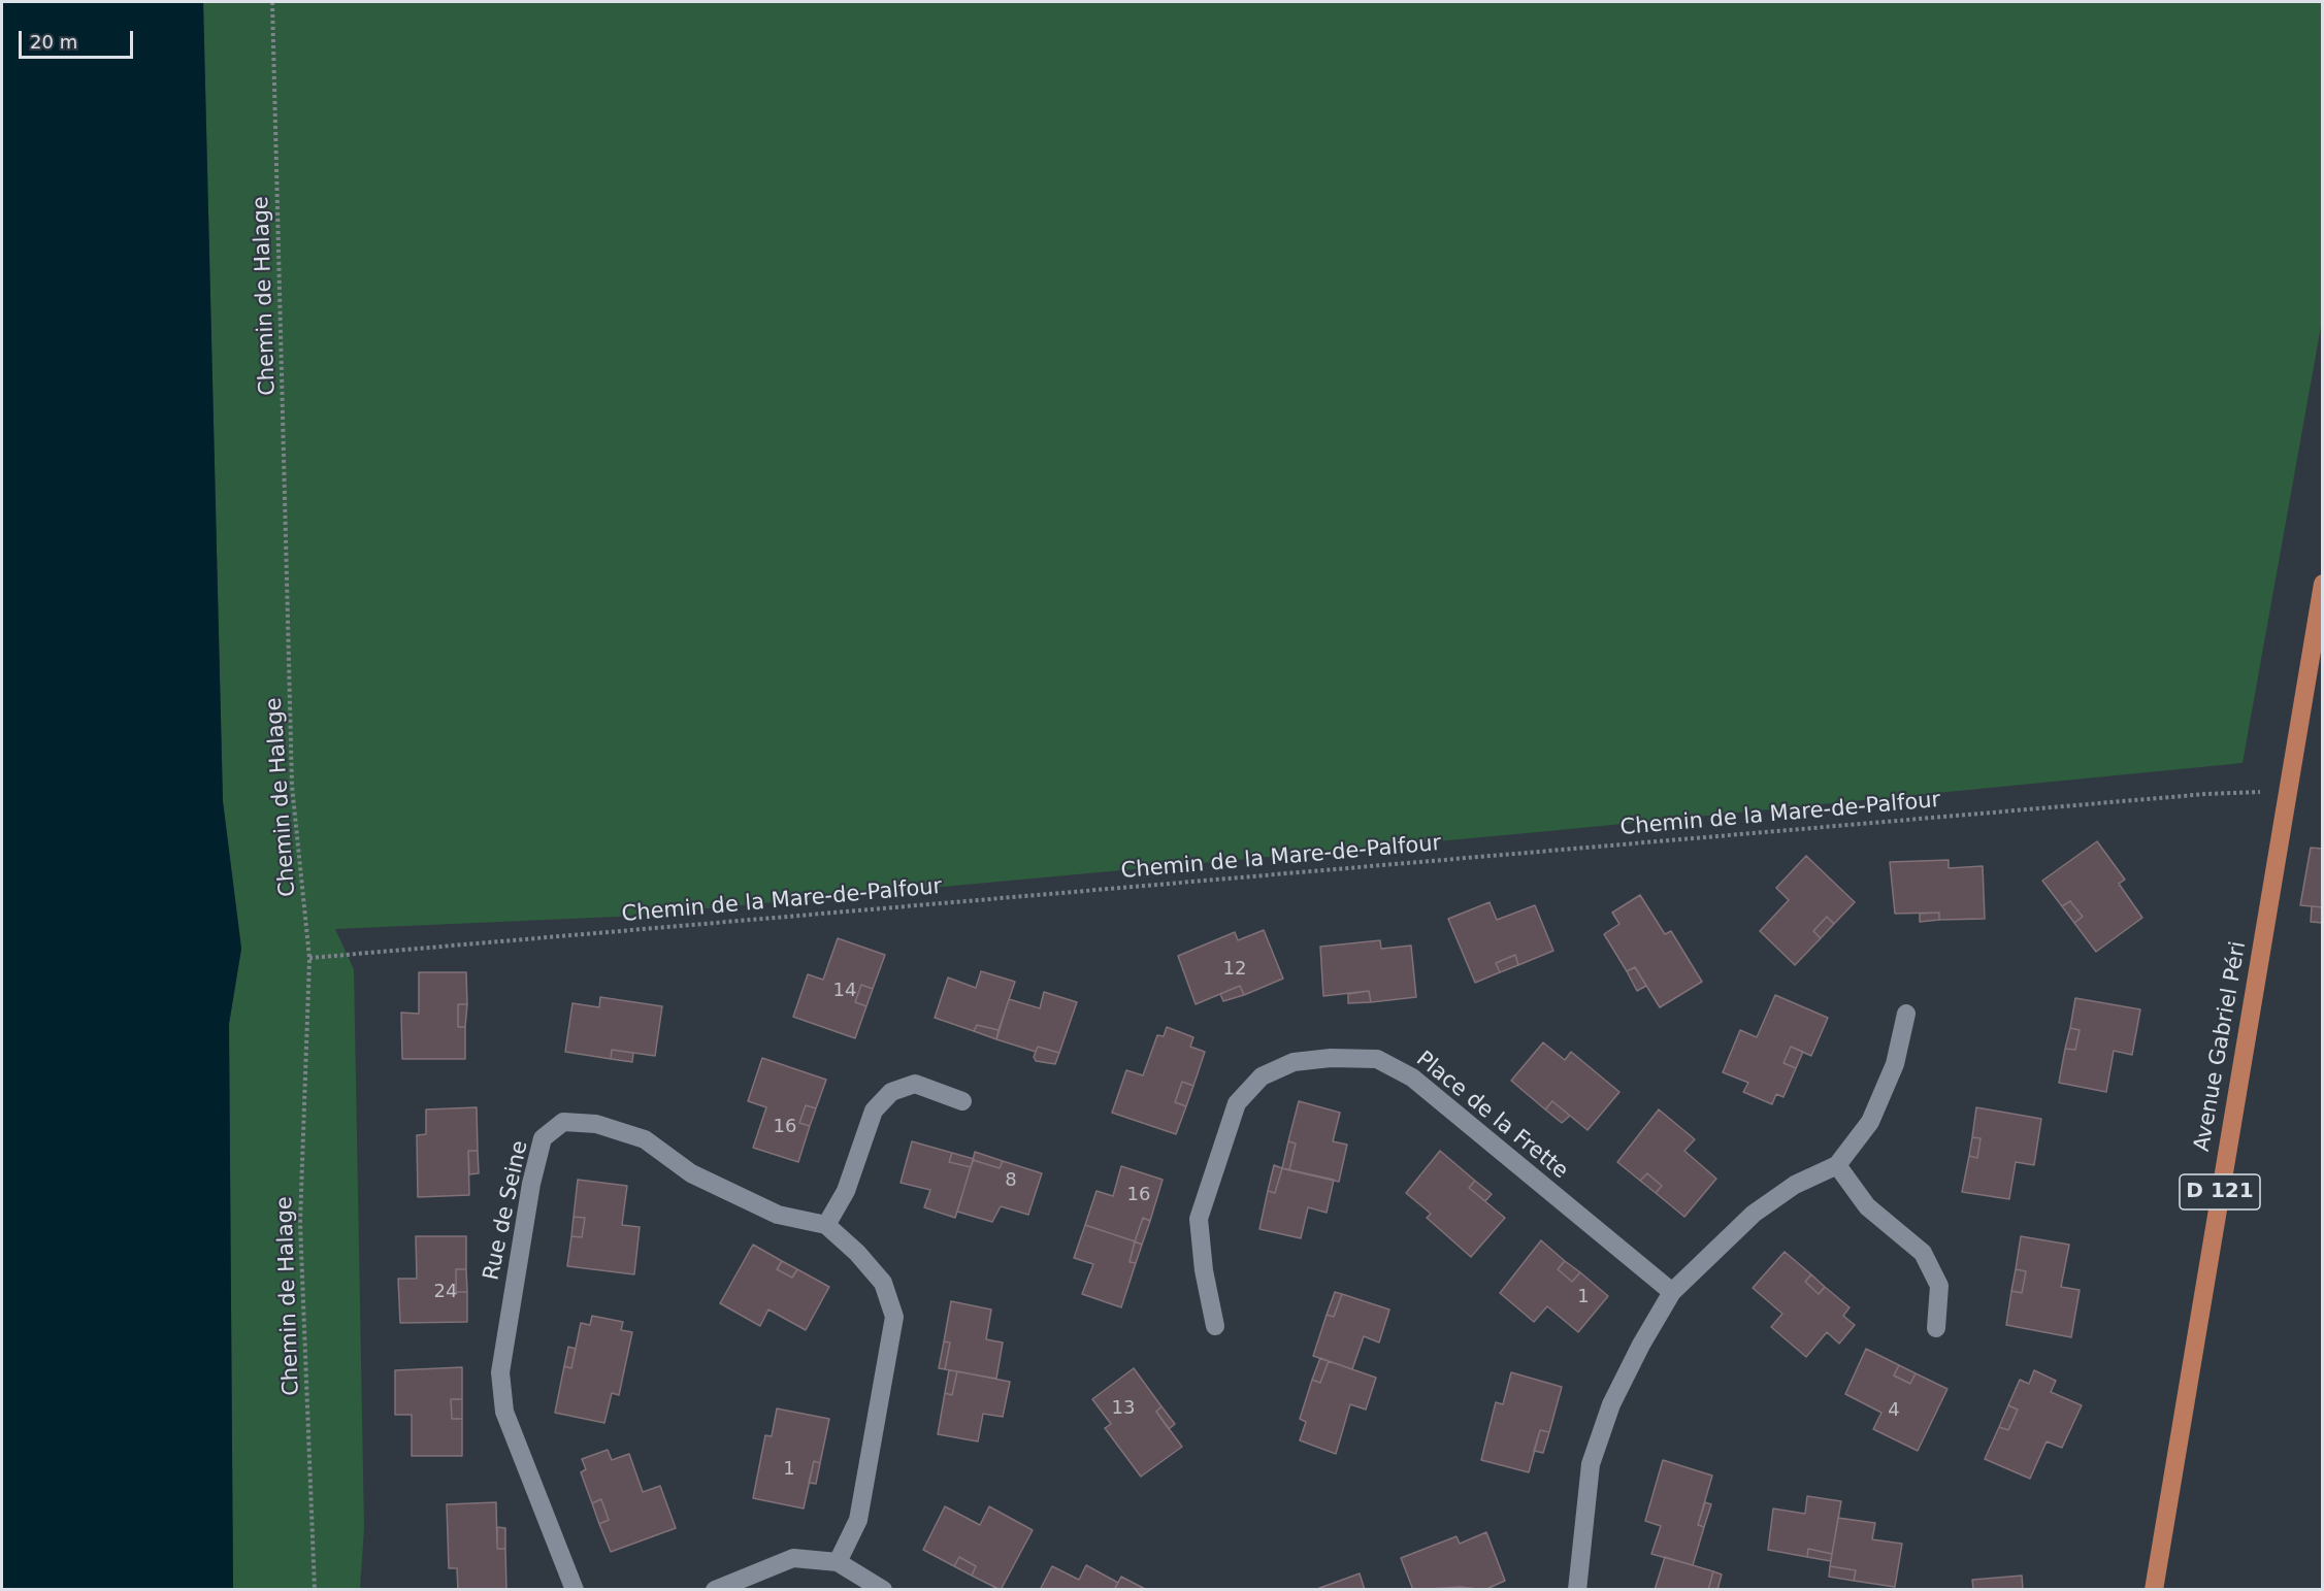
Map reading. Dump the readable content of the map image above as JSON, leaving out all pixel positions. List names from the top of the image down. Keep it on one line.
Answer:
{"streets":{"main road":["Avenue Gabriel Péri","D 121"],"street":["Place de la Frette","Rue de Seine"],"path":["Chemin de Halage","Chemin de la Mare-de-Palfour"]},"crossings":[["Chemin de Halage","Chemin de la Mare-de-Palfour"]],"house_numbers":["12","14","16","8","16","24","1","13","4","1"],"scale_bar":"20 m"}
